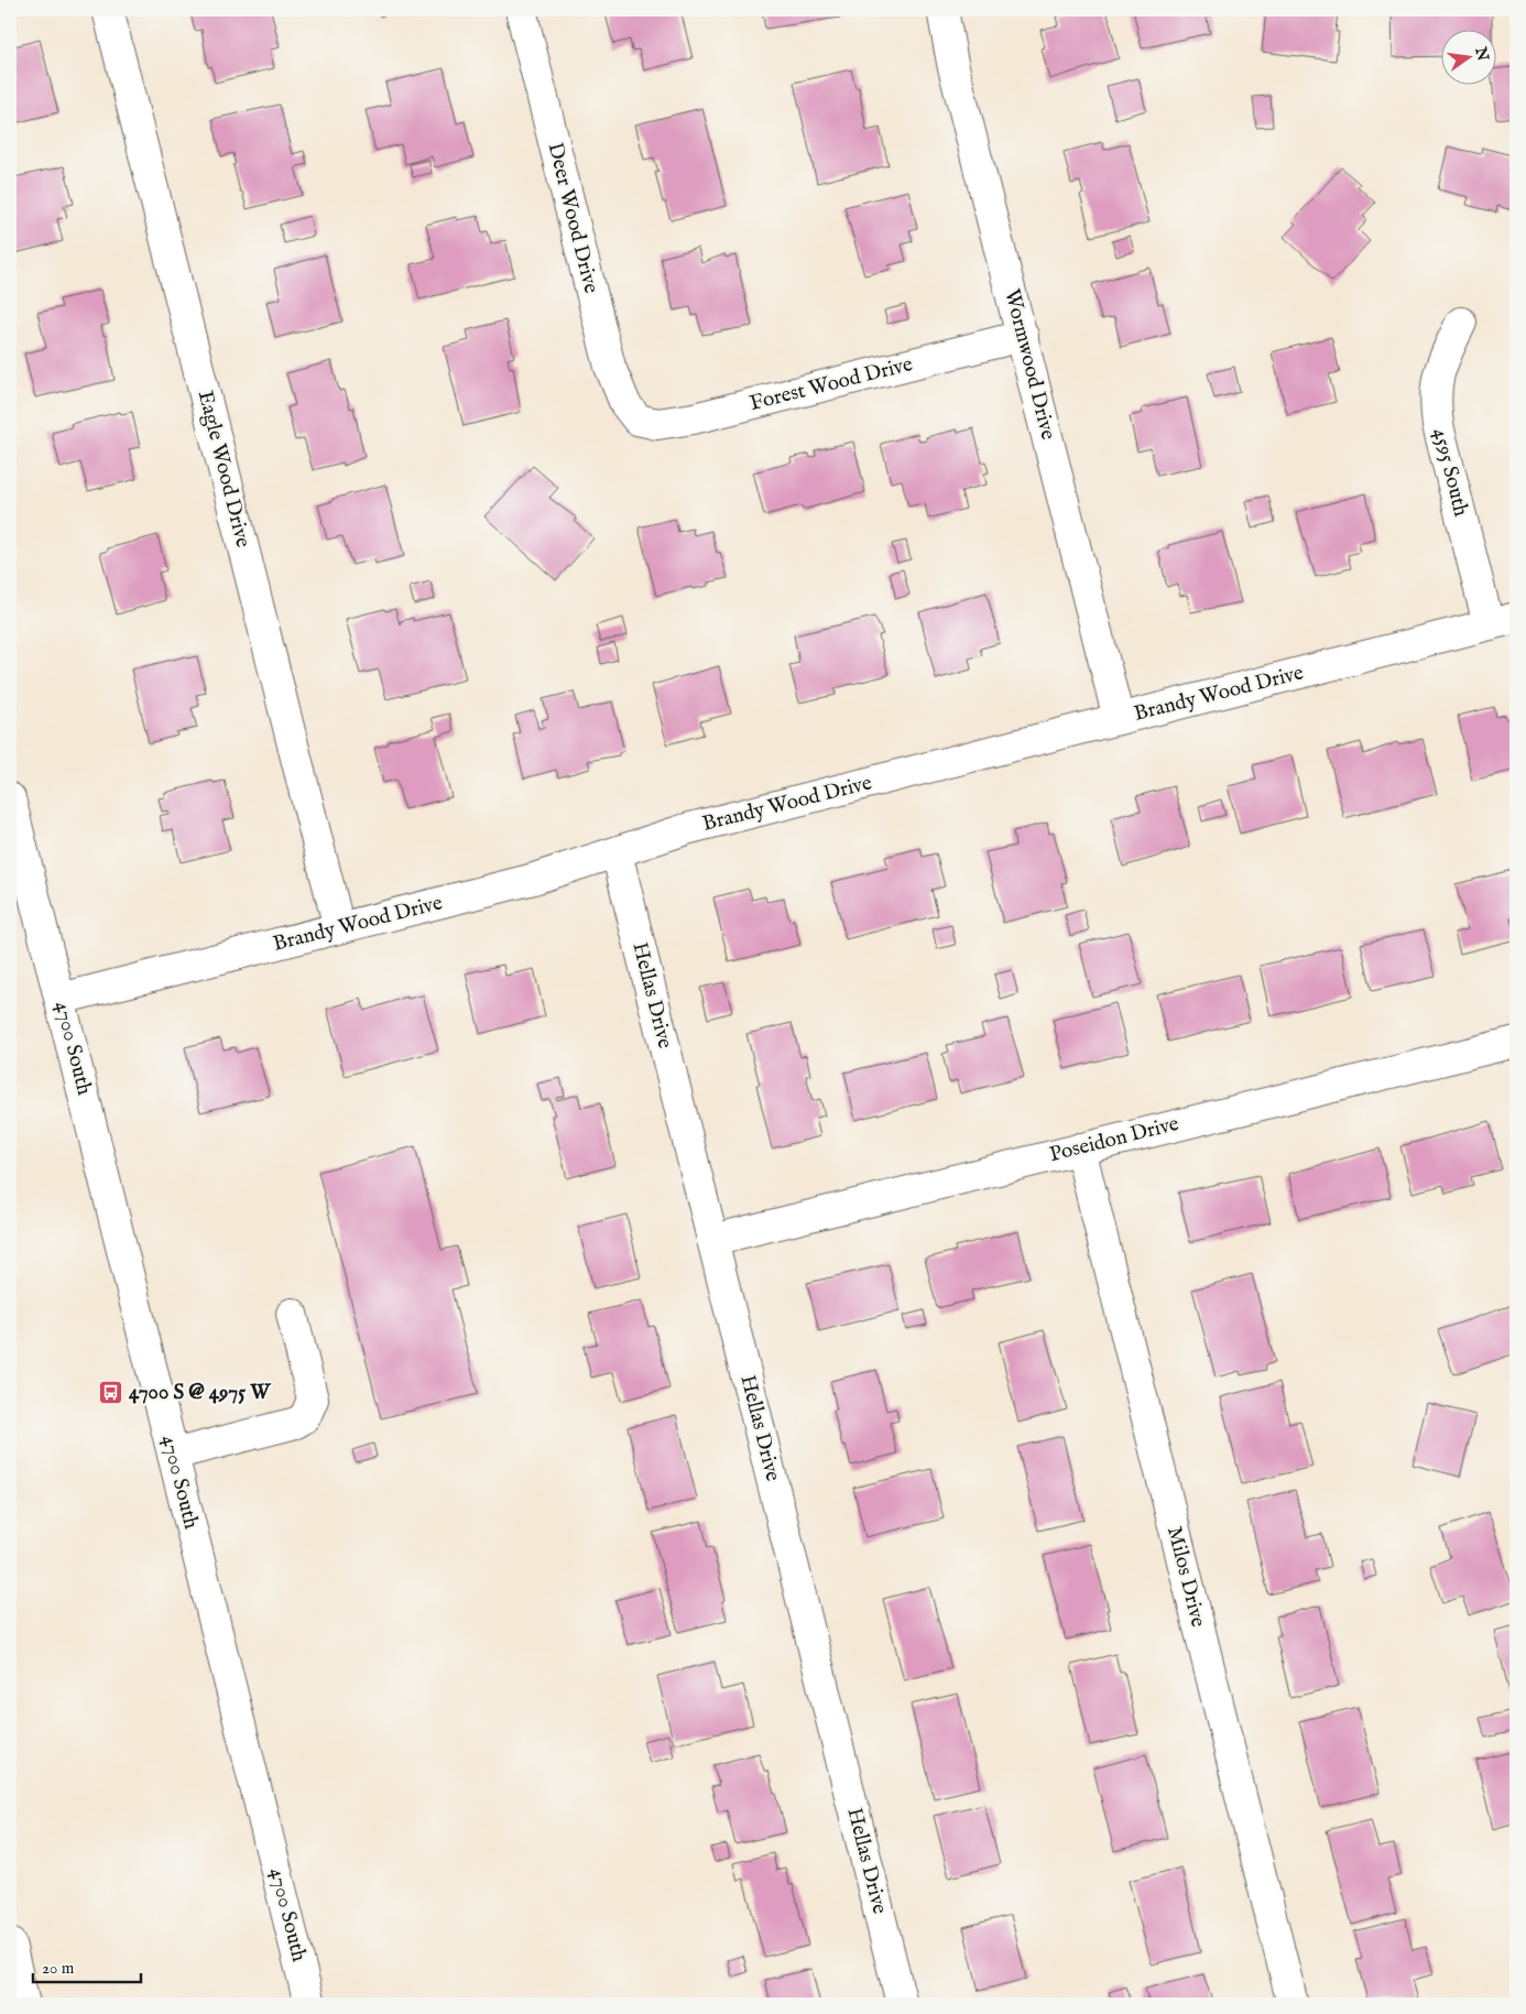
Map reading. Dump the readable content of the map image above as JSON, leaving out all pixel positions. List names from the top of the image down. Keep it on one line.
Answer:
{"streets":{"street":["Deer Wood Drive","Wormwood Drive","Forest Wood Drive","Eagle Wood Drive","4595 South","Brandy Wood Drive","Hellas Drive","4700 South","Poseidon Drive","Milos Drive"]},"crossings":[["Deer Wood Drive","Forest Wood Drive"],["Wormwood Drive","Forest Wood Drive"],["Wormwood Drive","Brandy Wood Drive"],["Eagle Wood Drive","Brandy Wood Drive"],["4595 South","Brandy Wood Drive"],["Brandy Wood Drive","Hellas Drive"],["Brandy Wood Drive","4700 South"],["Hellas Drive","Poseidon Drive"],["Poseidon Drive","Milos Drive"]],"places":{"bus stop":["4700 S @ 4975 W"]},"scale_bar":"20 m","north":"right"}
